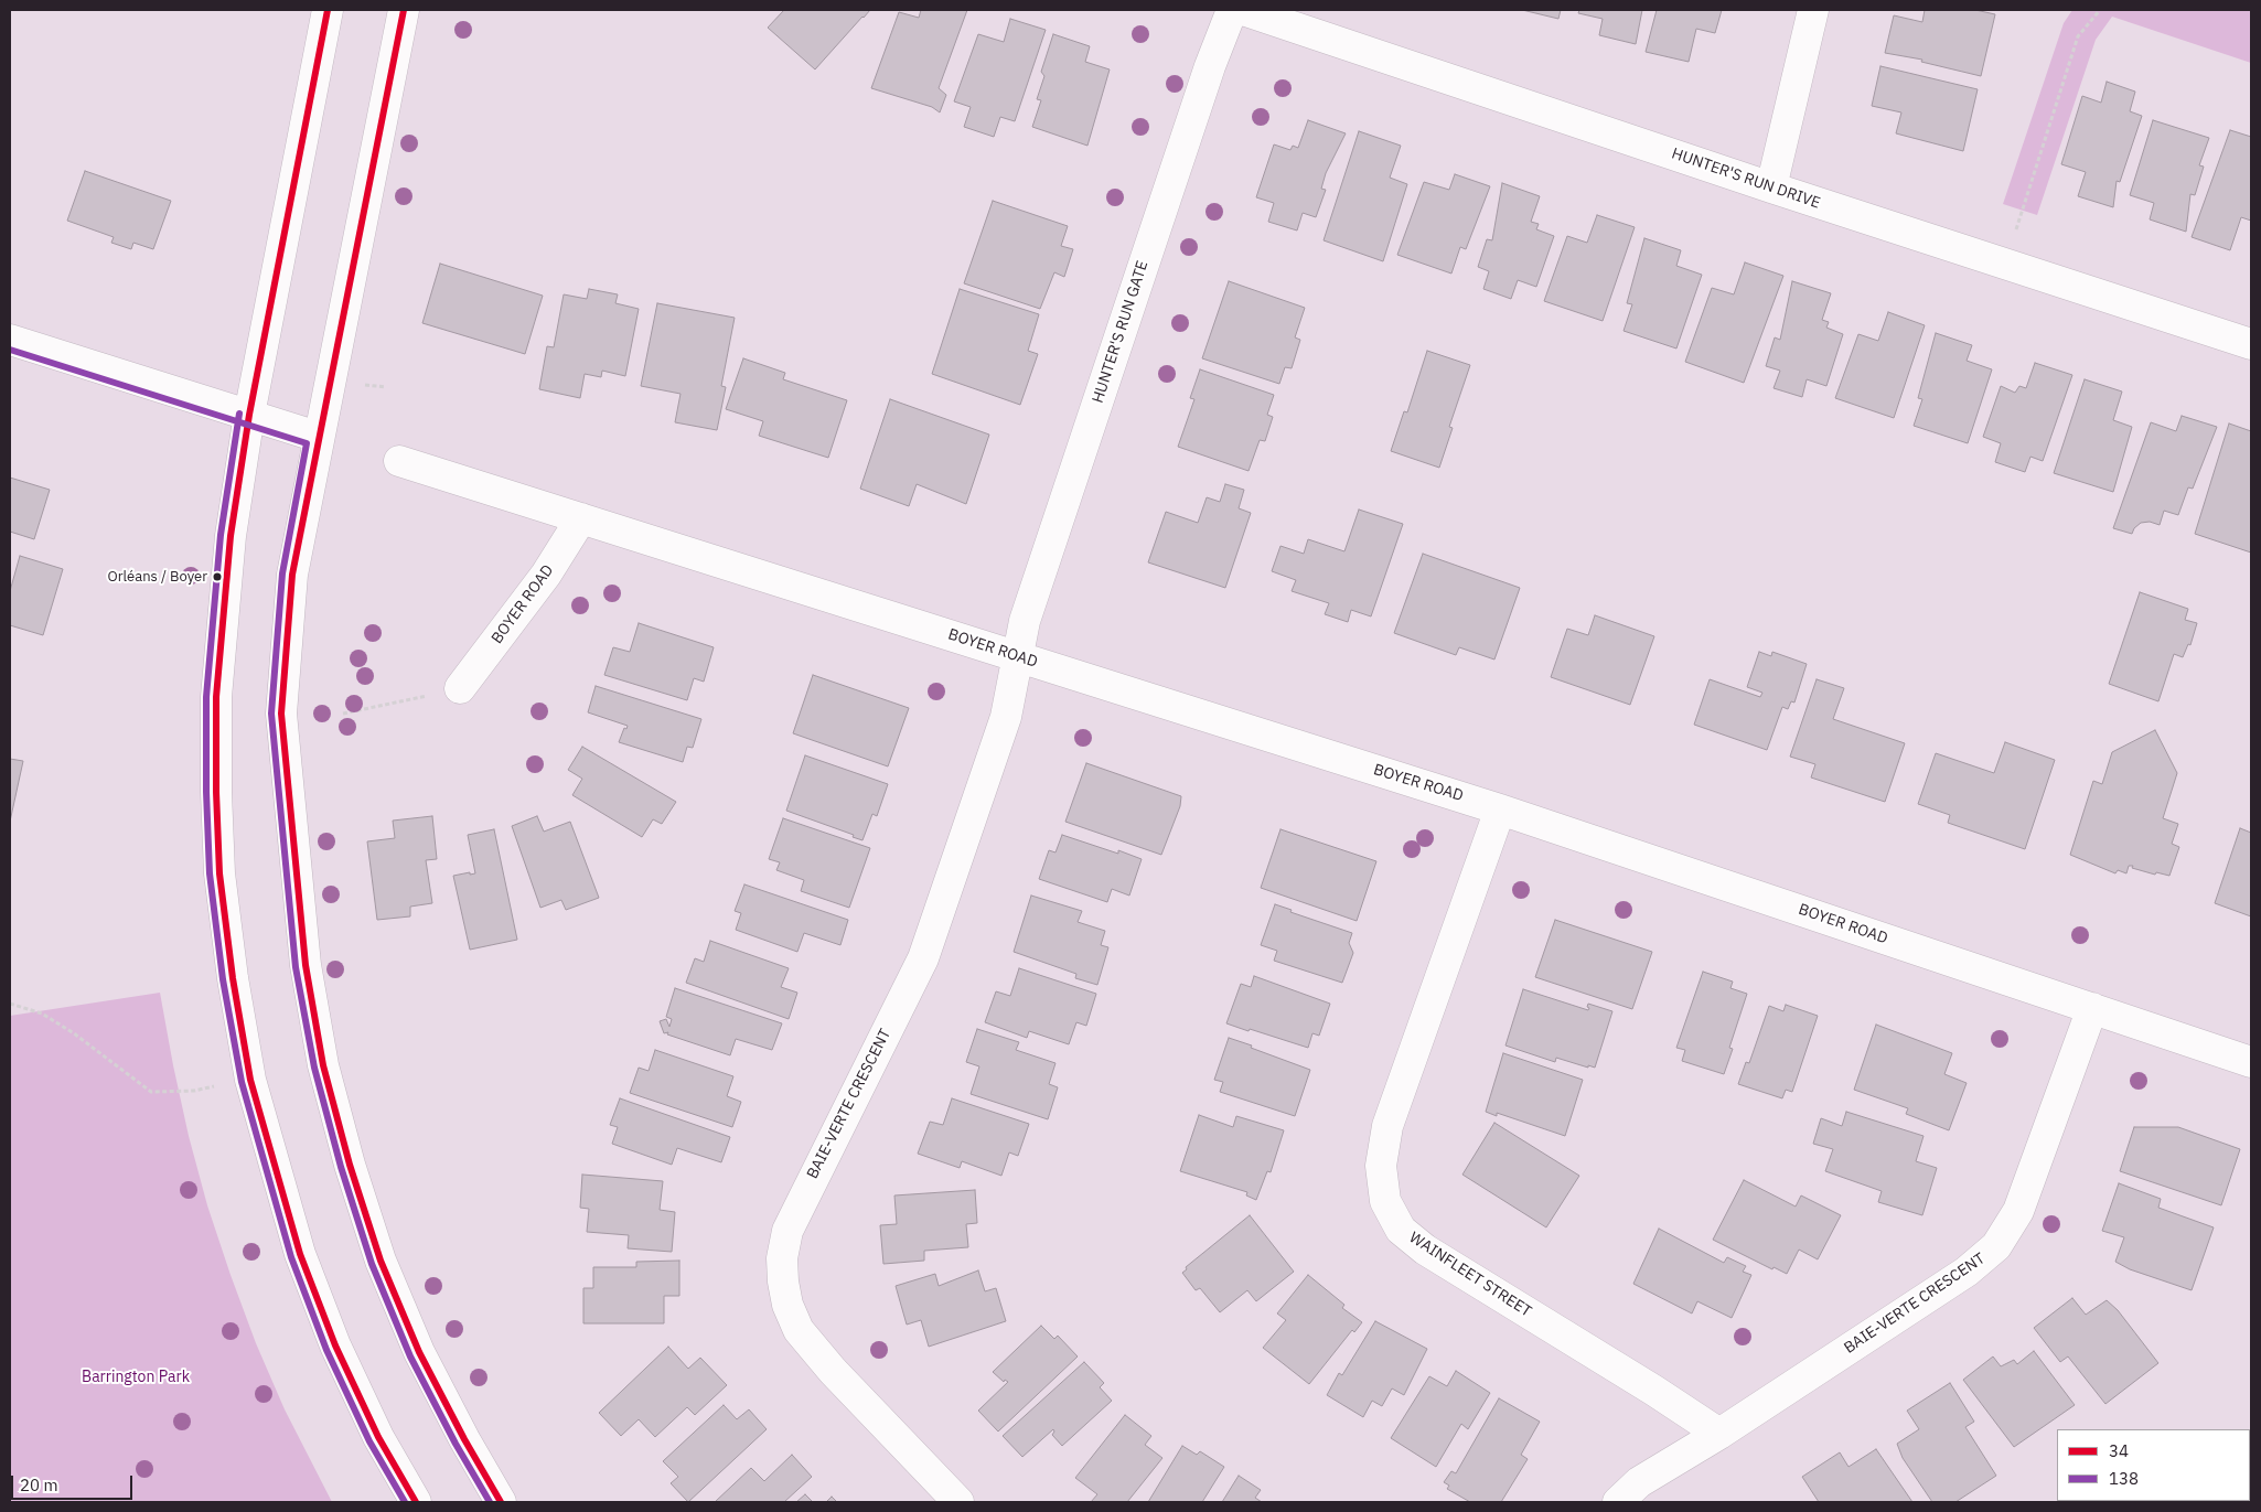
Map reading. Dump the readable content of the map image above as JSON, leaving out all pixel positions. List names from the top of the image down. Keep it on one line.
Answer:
{"streets":{"street":["HUNTER'S RUN DRIVE","HUNTER'S RUN GATE","BOYER ROAD","BAIE-VERTE CRESCENT","WAINFLEET STREET"]},"crossings":[["HUNTER'S RUN GATE","BOYER ROAD"],["HUNTER'S RUN GATE","BAIE-VERTE CRESCENT"],["BOYER ROAD","BAIE-VERTE CRESCENT"],["BOYER ROAD","WAINFLEET STREET"],["BAIE-VERTE CRESCENT","WAINFLEET STREET"]],"parks":["Barrington Park"],"places":["Orléans / Boyer"],"lines":["transit line 34","transit line 138"],"legend":["34","138"],"scale_bar":"20 m"}
